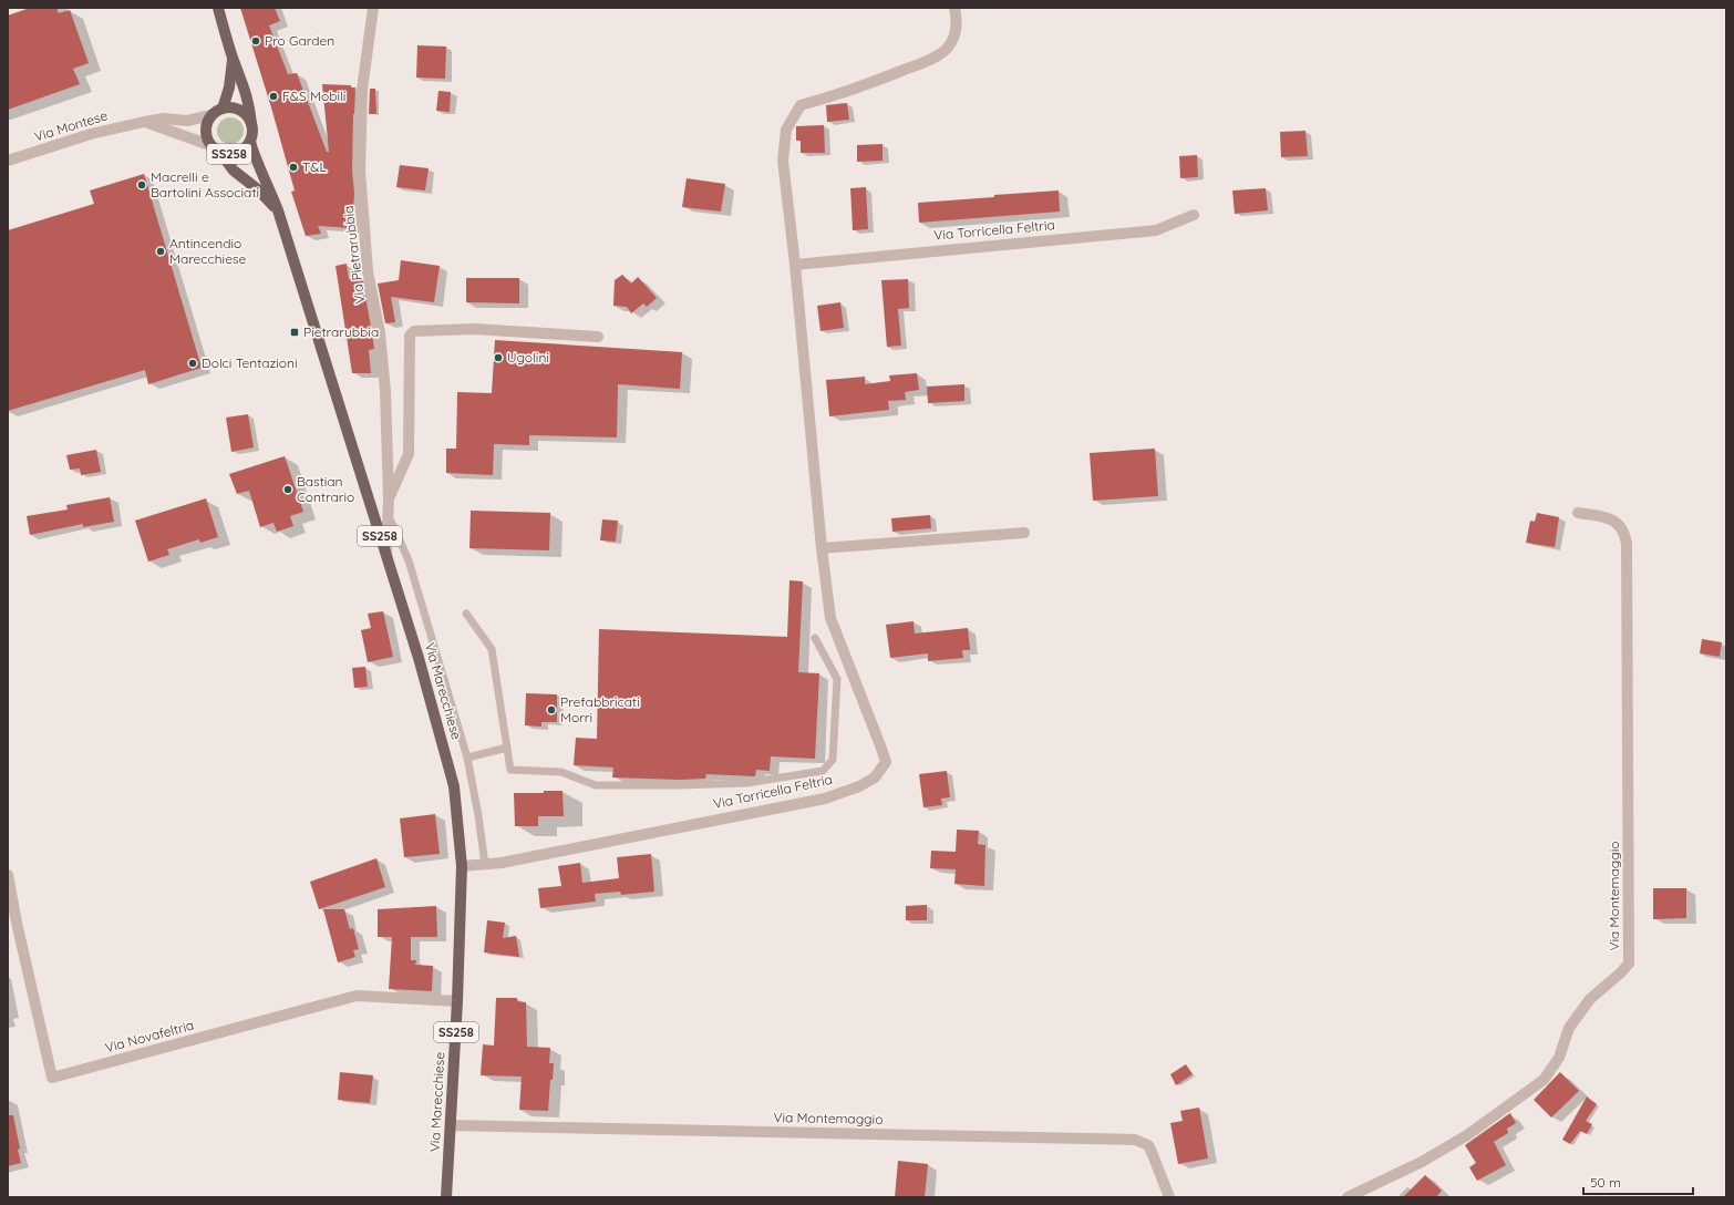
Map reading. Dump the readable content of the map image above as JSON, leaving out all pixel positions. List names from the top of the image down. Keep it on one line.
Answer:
{"streets":{"main road":["SS258","Via Marecchiese"],"street":["Via Montese","Via Torricella Feltria","Via Pietrarubbia","Via Montemaggio","Via Novafeltria"]},"crossings":[["Via Montese","SS258"],["Via Montese","Via Marecchiese"],["SS258","Via Marecchiese"],["Via Torricella Feltria","Via Marecchiese"],["Via Pietrarubbia","Via Marecchiese"],["Via Marecchiese","Via Montemaggio"],["Via Marecchiese","Via Novafeltria"]],"places":{"other":["Pro Garden","F&S Mobili","T&L","Macrelli e Bartolini Associati","Antincendio Marecchiese","Ugolini","Dolci Tentazioni","Bastian Contrario","Prefabbricati Morri"],"transit":["Pietrarubbia"]},"scale_bar":"50 m"}
